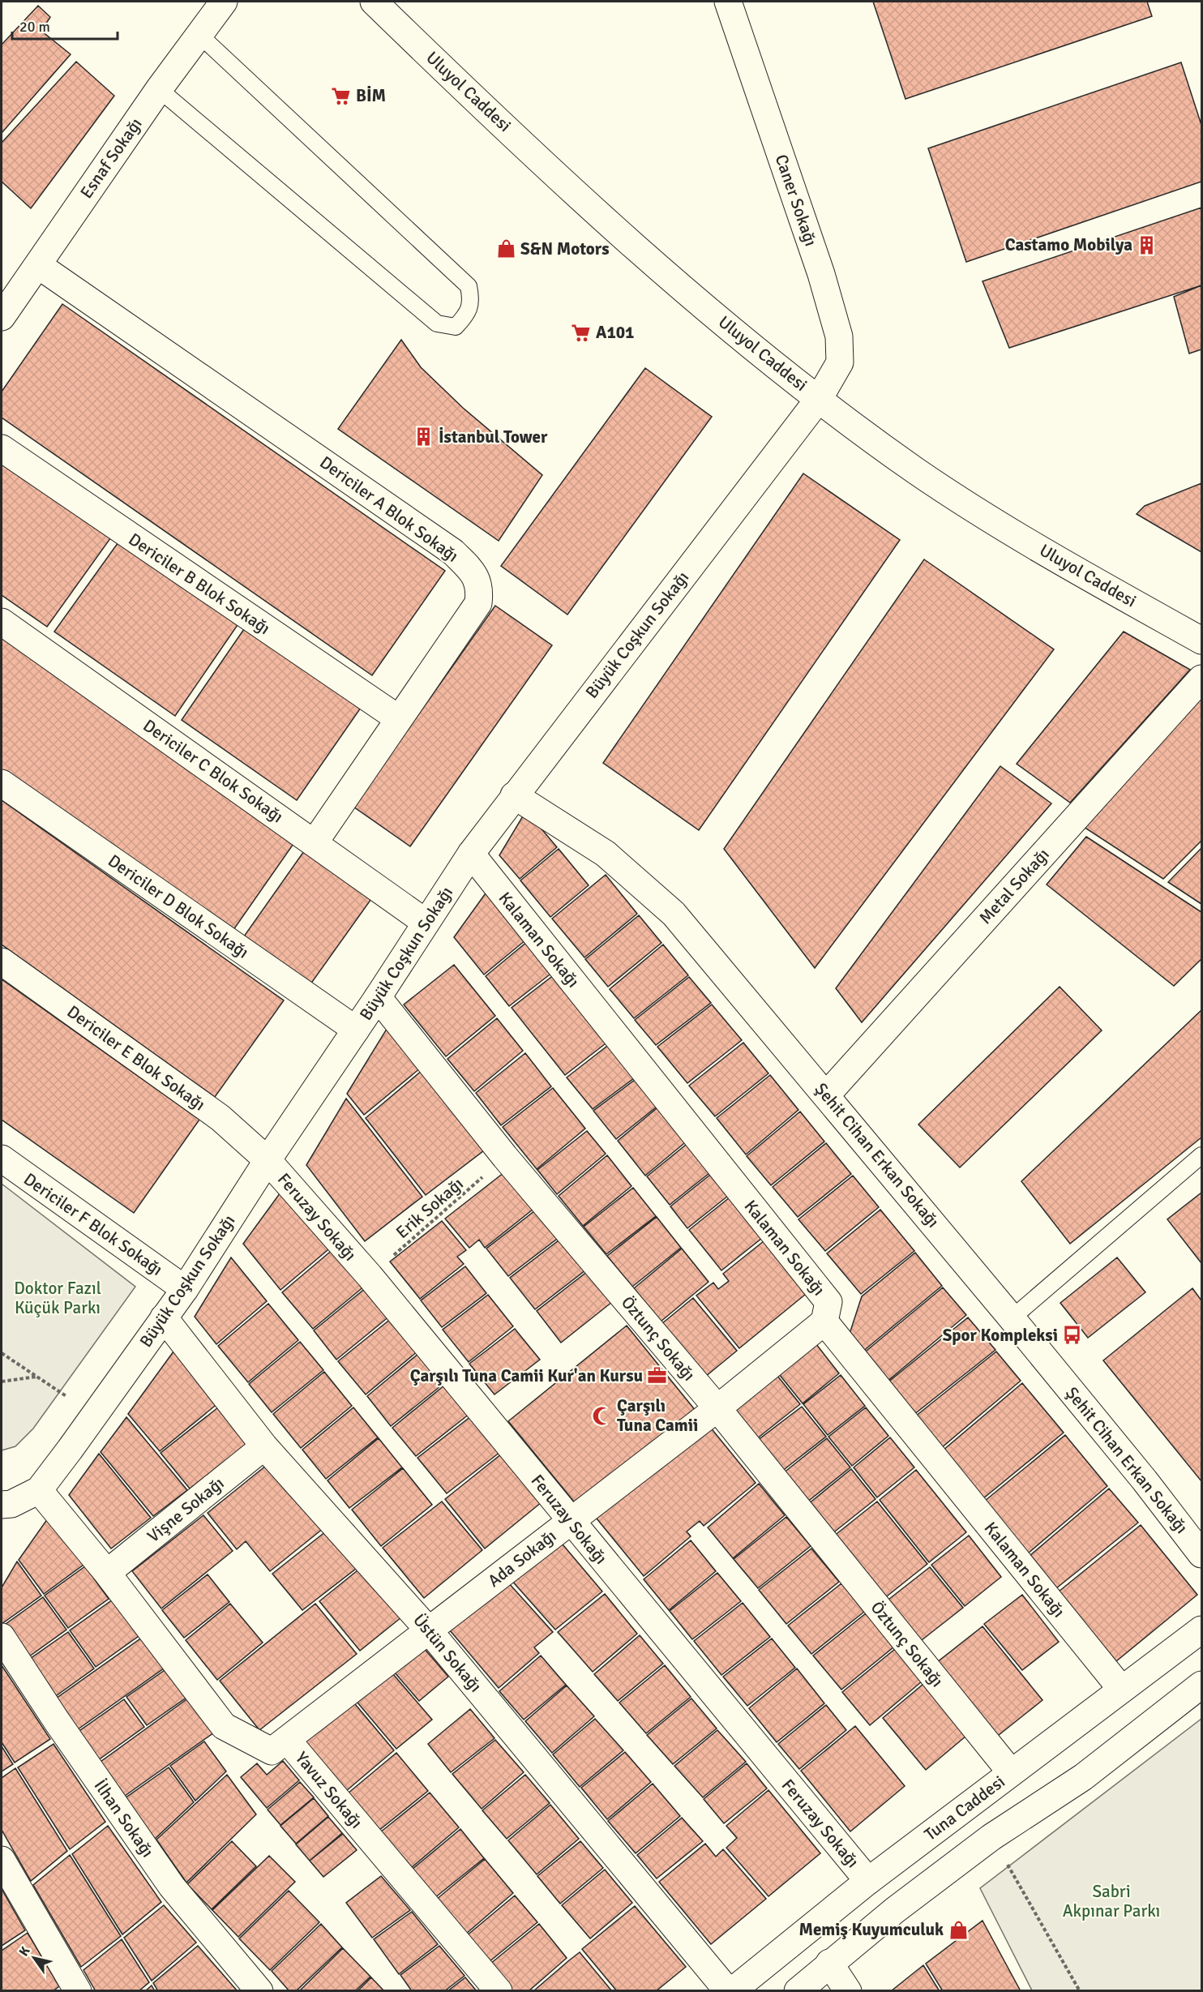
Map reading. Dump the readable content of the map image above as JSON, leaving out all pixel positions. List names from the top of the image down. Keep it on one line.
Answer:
{"streets":{"street":["Uluyol Caddesi","Esnaf Sokağı","Caner Sokağı","Dericiler A Blok Sokağı","Dericiler B Blok Sokağı","Büyük Coşkun Sokağı","Dericiler C Blok Sokağı","Metal Sokağı","Dericiler D Blok Sokağı","Kalaman Sokağı","Dericiler E Blok Sokağı","Şehit Cihan Erkan Sokağı","Feruzay Sokağı","Dericiler F Blok Sokağı","Öztunç Sokağı","Vişne Sokağı","Ada Sokağı","Üstün Sokağı","Yavuz Sokağı","Tuna Caddesi","İlhan Sokağı"],"path":["Erik Sokağı"]},"crossings":[["Uluyol Caddesi","Caner Sokağı"],["Uluyol Caddesi","Büyük Coşkun Sokağı"],["Esnaf Sokağı","Dericiler A Blok Sokağı"],["Caner Sokağı","Büyük Coşkun Sokağı"],["Dericiler A Blok Sokağı","Dericiler B Blok Sokağı"],["Dericiler A Blok Sokağı","Dericiler C Blok Sokağı"],["Büyük Coşkun Sokağı","Dericiler C Blok Sokağı"],["Büyük Coşkun Sokağı","Dericiler D Blok Sokağı"],["Büyük Coşkun Sokağı","Kalaman Sokağı"],["Büyük Coşkun Sokağı","Dericiler E Blok Sokağı"],["Büyük Coşkun Sokağı","Şehit Cihan Erkan Sokağı"],["Büyük Coşkun Sokağı","Feruzay Sokağı"],["Büyük Coşkun Sokağı","Dericiler F Blok Sokağı"],["Büyük Coşkun Sokağı","Öztunç Sokağı"],["Büyük Coşkun Sokağı","Üstün Sokağı"],["Büyük Coşkun Sokağı","Yavuz Sokağı"],["Metal Sokağı","Şehit Cihan Erkan Sokağı"],["Kalaman Sokağı","Ada Sokağı"],["Kalaman Sokağı","Tuna Caddesi"],["Dericiler E Blok Sokağı","Feruzay Sokağı"],["Erik Sokağı","Feruzay Sokağı"],["Erik Sokağı","Öztunç Sokağı"],["Feruzay Sokağı","Ada Sokağı"],["Feruzay Sokağı","Tuna Caddesi"],["Öztunç Sokağı","Ada Sokağı"],["Öztunç Sokağı","Tuna Caddesi"],["Vişne Sokağı","Üstün Sokağı"],["Vişne Sokağı","Yavuz Sokağı"],["Ada Sokağı","Üstün Sokağı"],["Ada Sokağı","Yavuz Sokağı"]],"parks":["Doktor Fazıl Küçük Parkı","Sabri Akpınar Parkı"],"places":{"supermarket":["BİM","A101"],"building":["Castamo Mobilya","İstanbul Tower"],"shop":["S&N Motors","Memiş Kuyumculuk"],"bus stop":["Spor Kompleksi"],"office":["Çarşılı Tuna Camii Kur'an Kursu"],"mosque":["Çarşılı Tuna Camii"]},"scale_bar":"20 m","north":"top left"}
